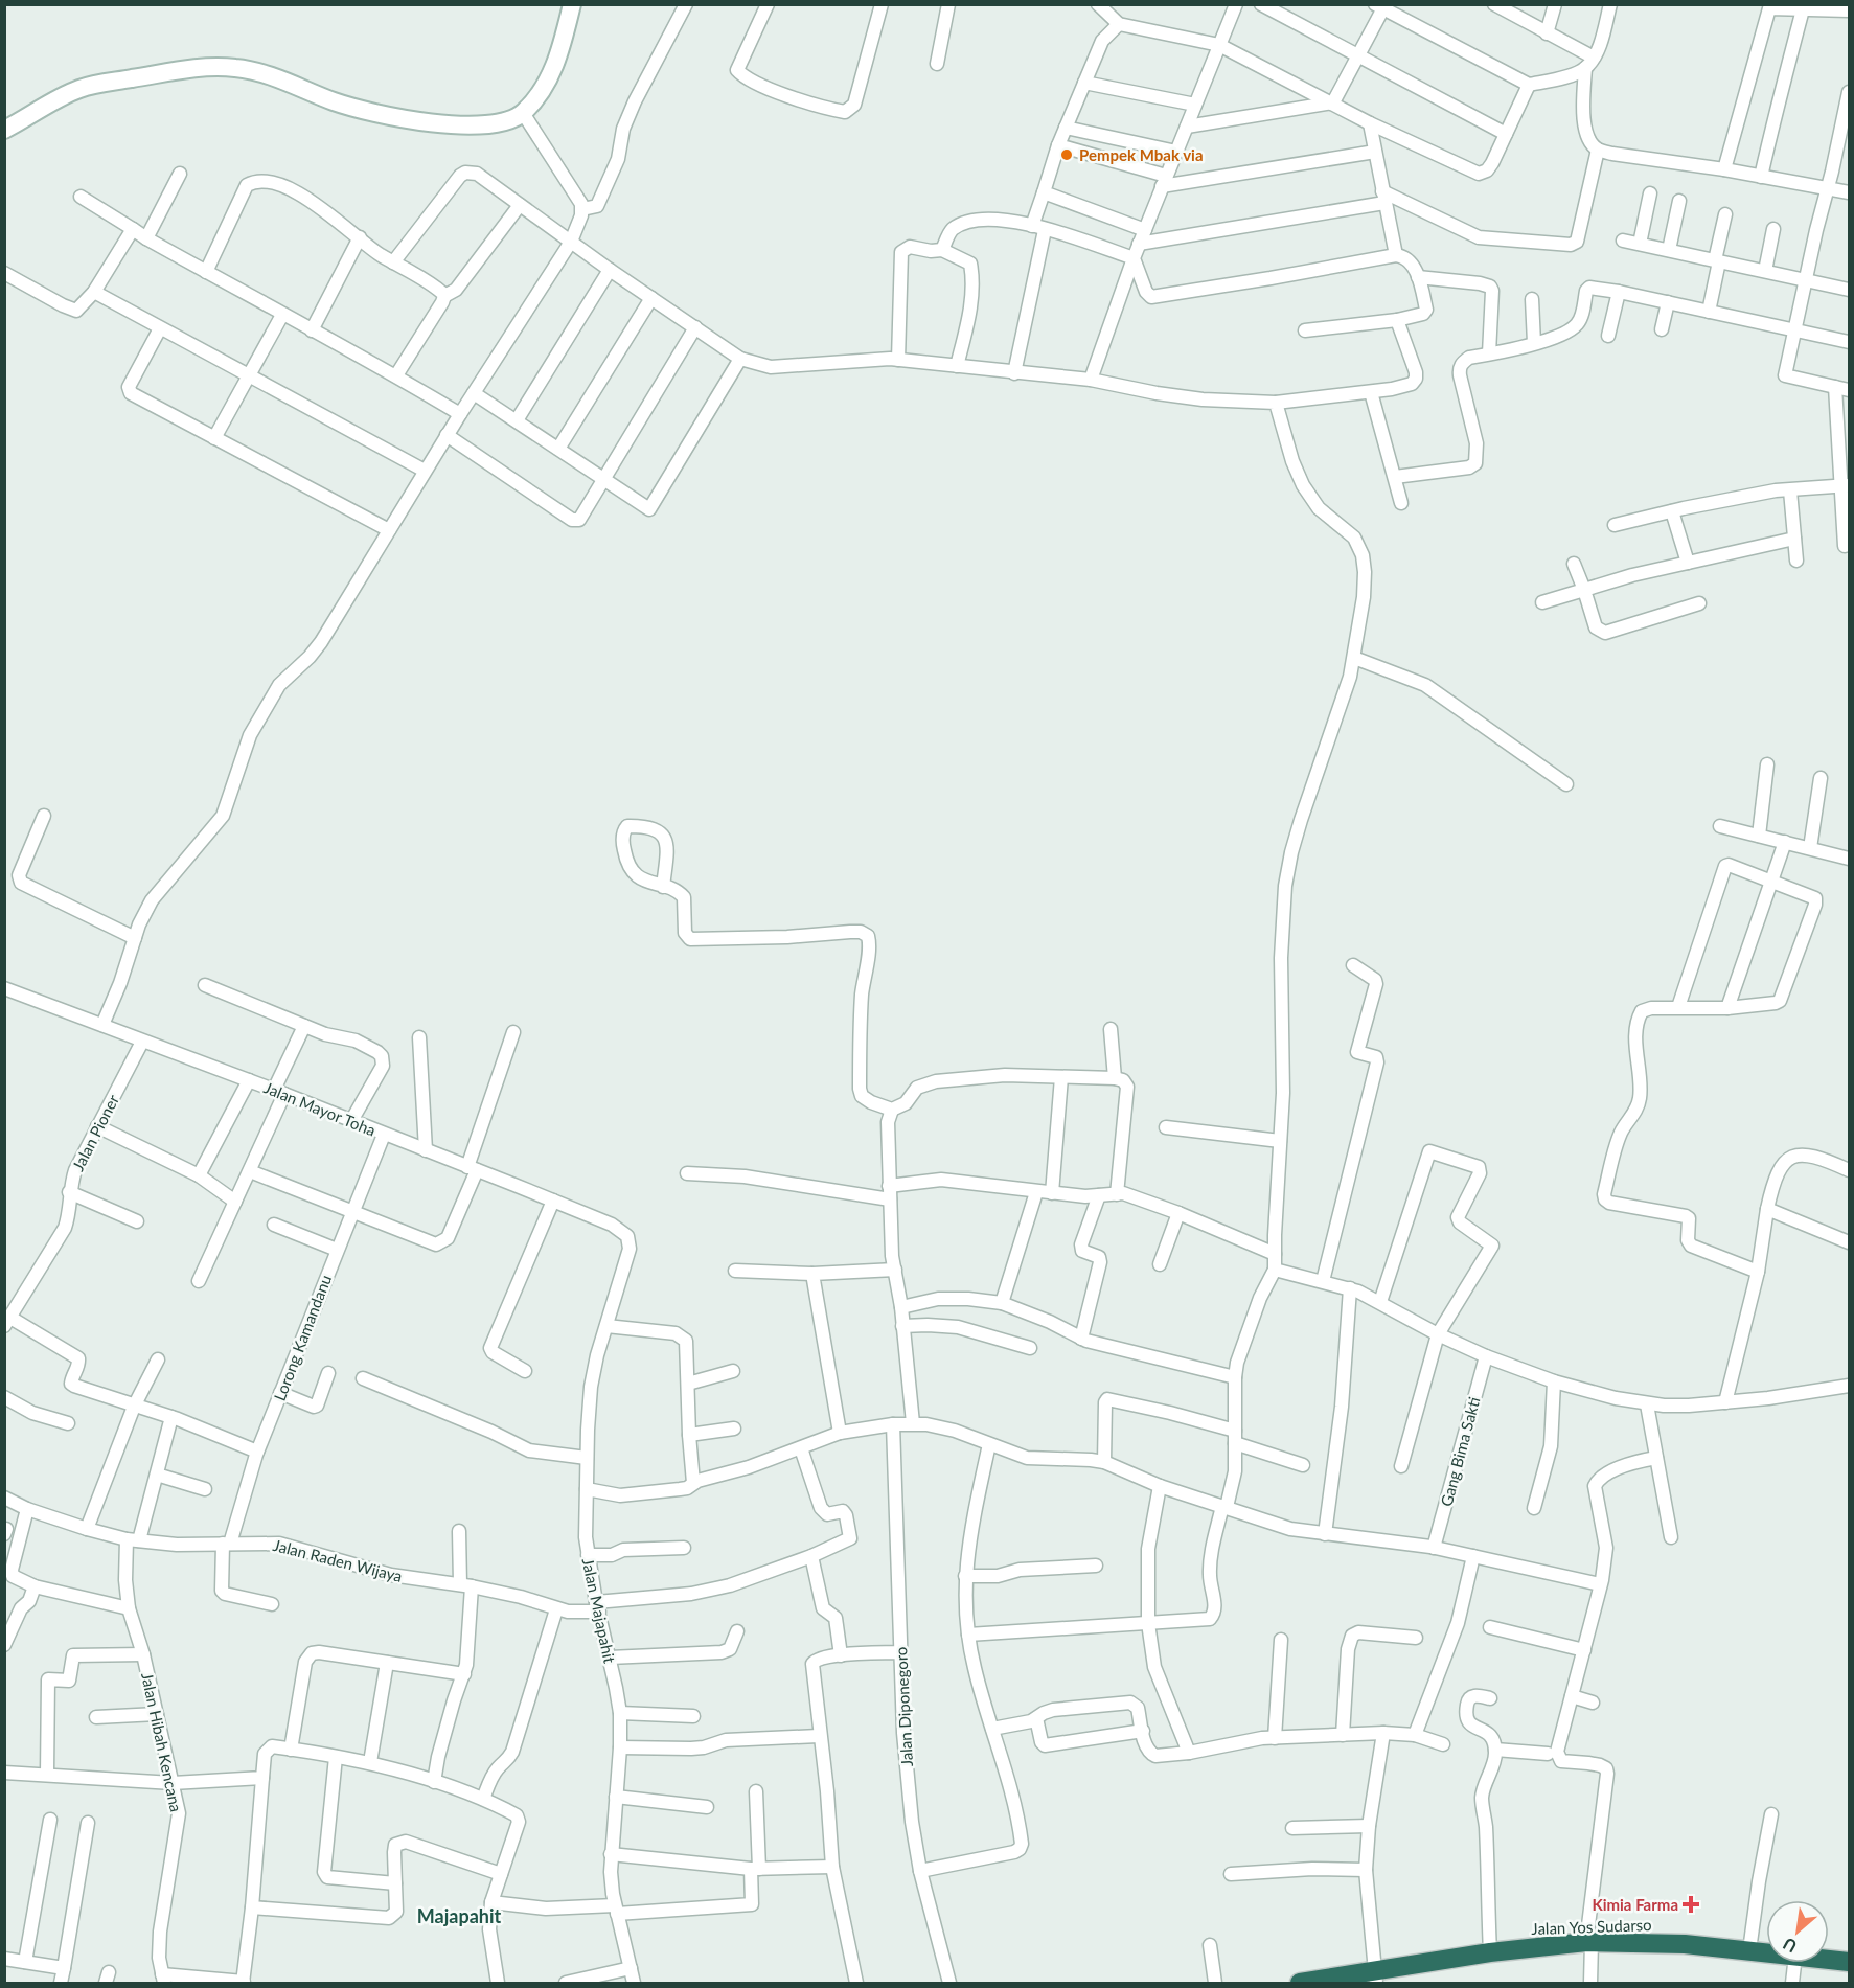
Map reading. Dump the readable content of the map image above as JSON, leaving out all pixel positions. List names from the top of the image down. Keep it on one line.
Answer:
{"streets":{"highway":["Jalan Yos Sudarso"],"street":["Jalan Mayor Toha","Jalan Pioner","Lorong Kamandanu","Gang Bima Sakti","Jalan Raden Wijaya","Jalan Majapahit","Jalan Diponegoro","Jalan Hibah Kencana"]},"crossings":[["Jalan Mayor Toha","Jalan Pioner"],["Jalan Mayor Toha","Lorong Kamandanu"],["Jalan Mayor Toha","Jalan Majapahit"],["Lorong Kamandanu","Jalan Raden Wijaya"],["Jalan Raden Wijaya","Jalan Majapahit"],["Jalan Raden Wijaya","Jalan Hibah Kencana"]],"districts":["Majapahit"],"places":{"other":["Pempek Mbak via"],"health":["Kimia Farma"]},"north":"bottom left"}
